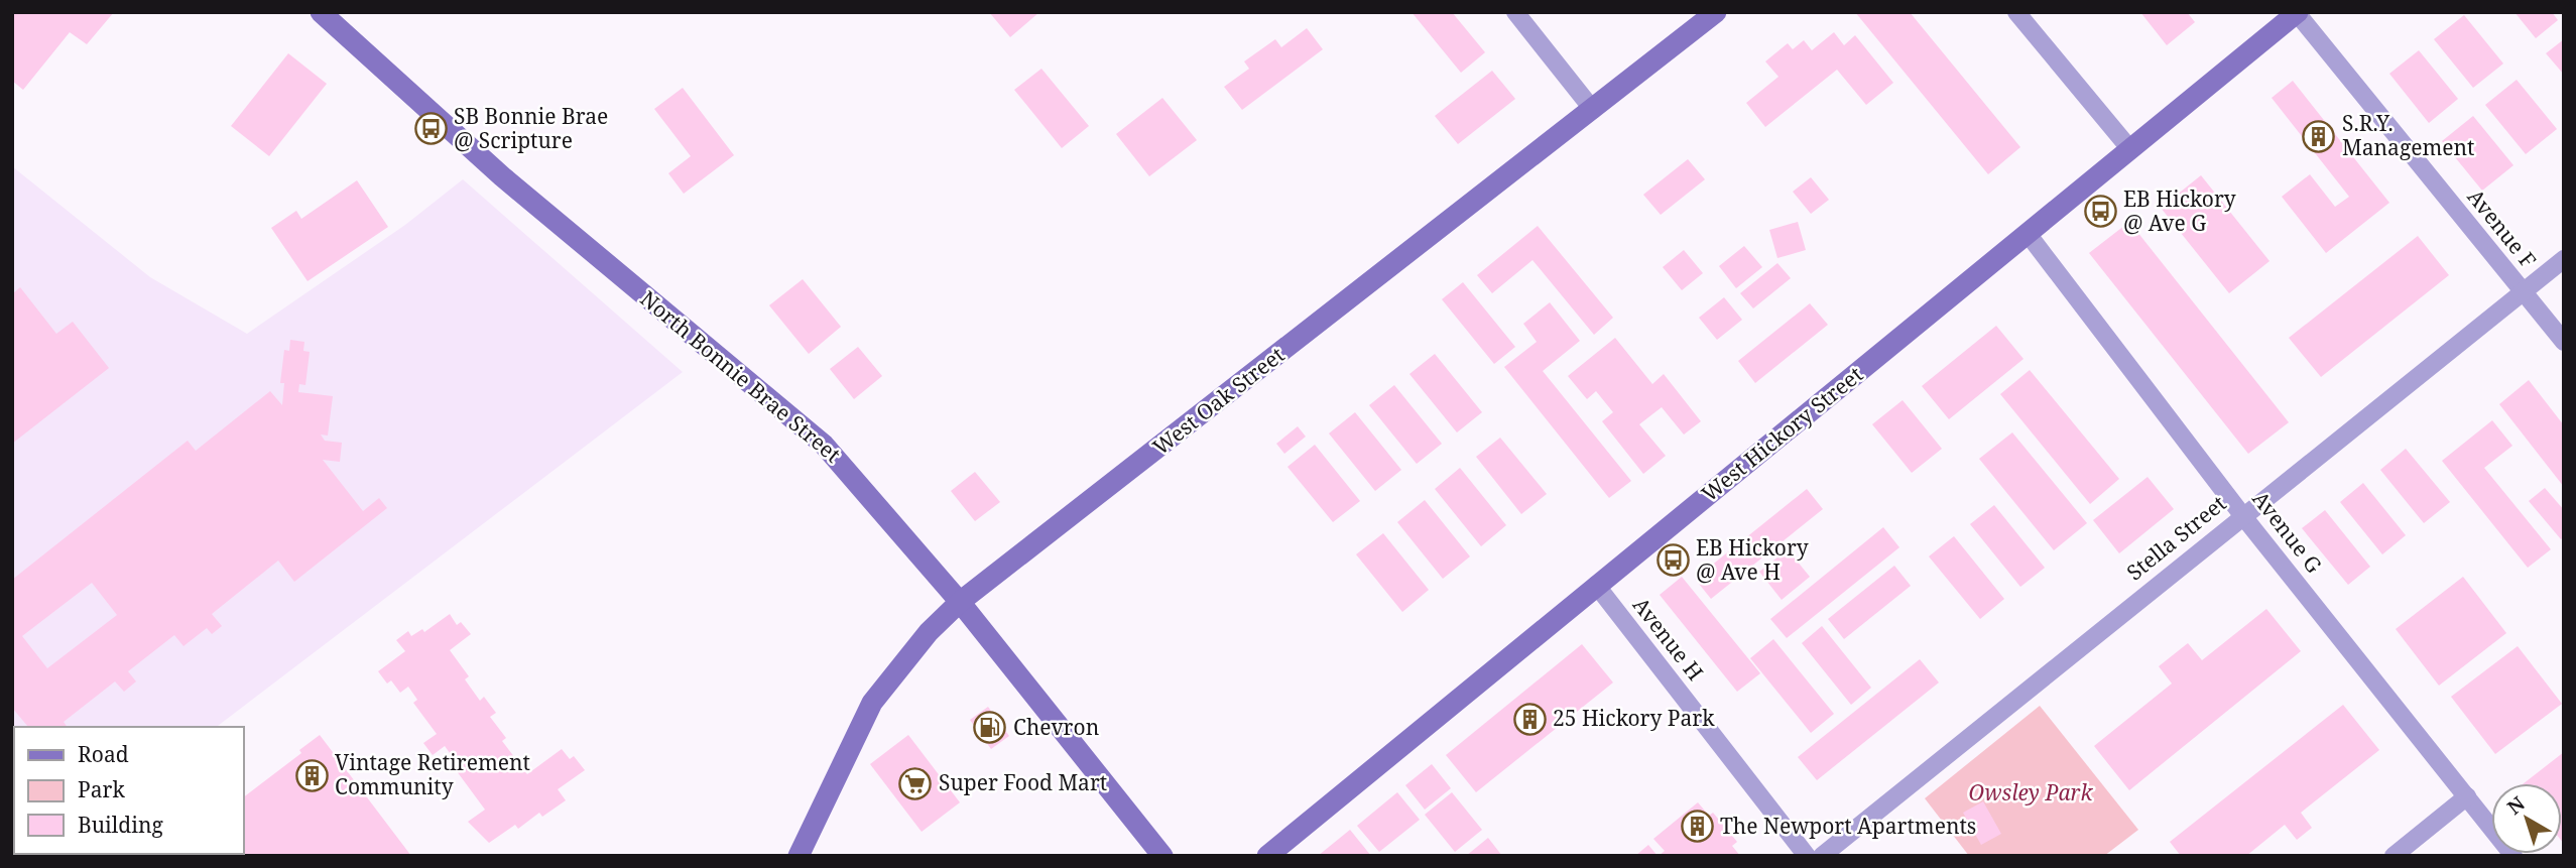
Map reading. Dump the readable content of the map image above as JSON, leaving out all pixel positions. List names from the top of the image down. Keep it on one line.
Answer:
{"streets":{"main road":["North Bonnie Brae Street","West Oak Street","West Hickory Street"],"street":["Avenue F","Avenue G","Stella Street","Avenue H"]},"crossings":[["Avenue F","West Hickory Street"],["Avenue F","Stella Street"],["North Bonnie Brae Street","West Oak Street"],["West Hickory Street","Avenue G"],["West Hickory Street","Avenue H"],["Avenue G","Stella Street"]],"parks":["Owsley Park"],"places":{"bus stop":["SB Bonnie Brae @ Scripture","EB Hickory @ Ave G","EB Hickory @ Ave H"],"building":["S.R.Y. Management","25 Hickory Park","Vintage Retirement Community","The Newport Apartments"],"fuel station":["Chevron"],"supermarket":["Super Food Mart"]},"legend":["Road","Park","Building"],"north":"top left"}
